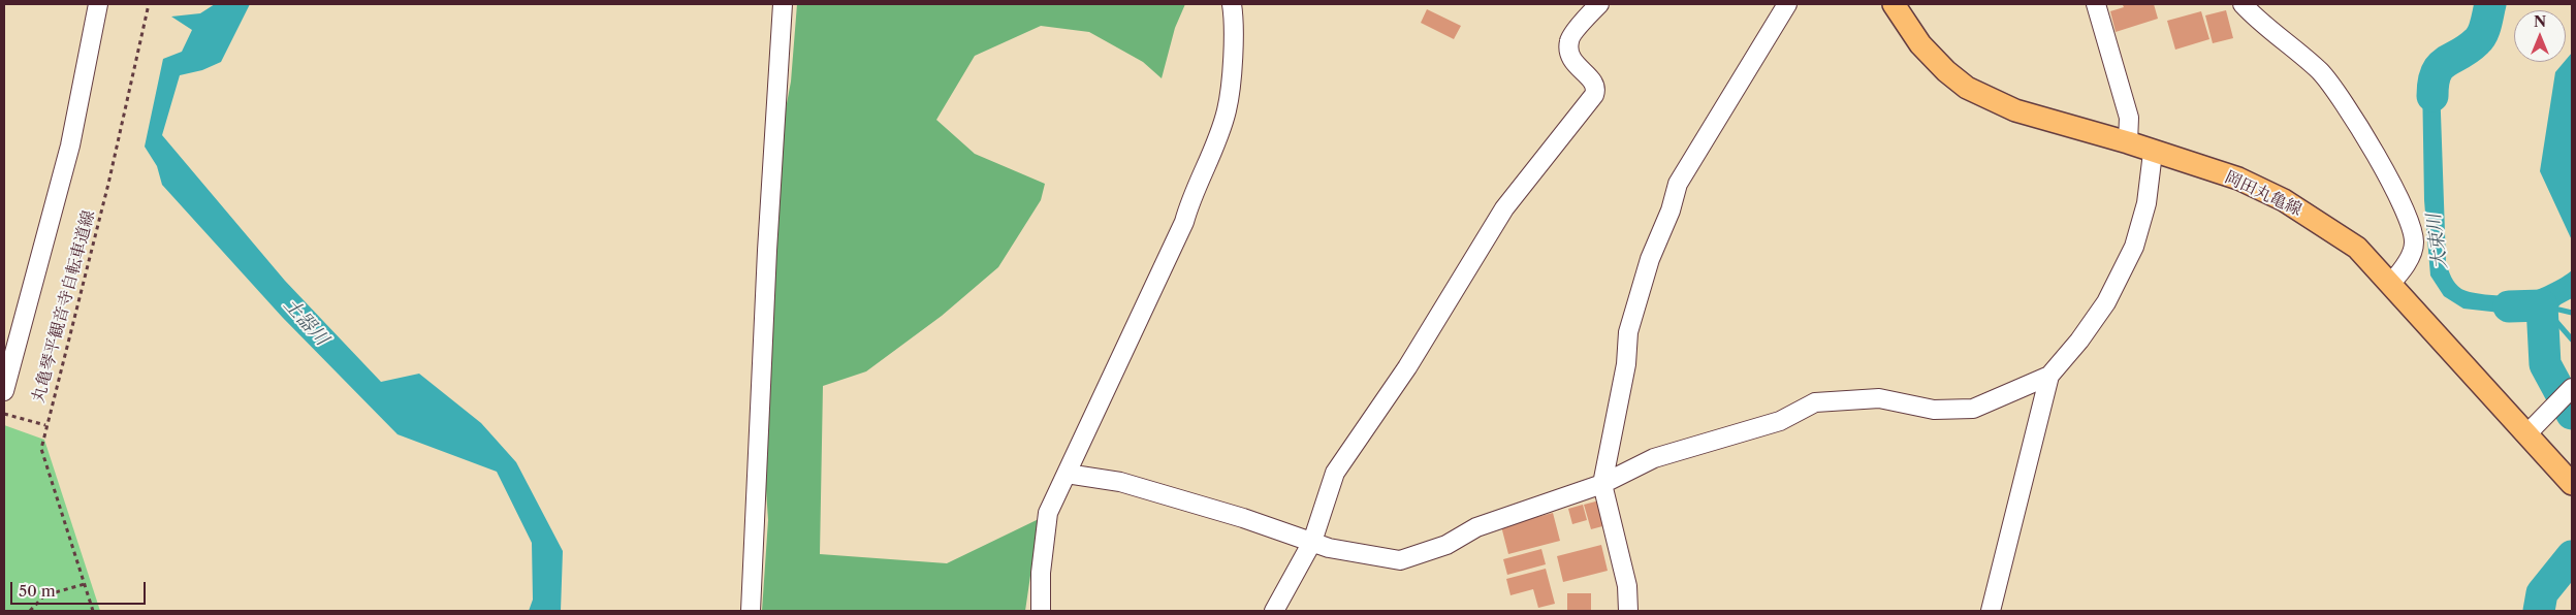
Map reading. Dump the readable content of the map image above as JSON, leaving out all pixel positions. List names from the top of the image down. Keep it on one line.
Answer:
{"streets":{"main road":["岡田丸亀線"],"path":["丸亀琴平観音寺自転車道線"]},"water":["大束川","土器川"],"scale_bar":"50 m","north":"top"}
